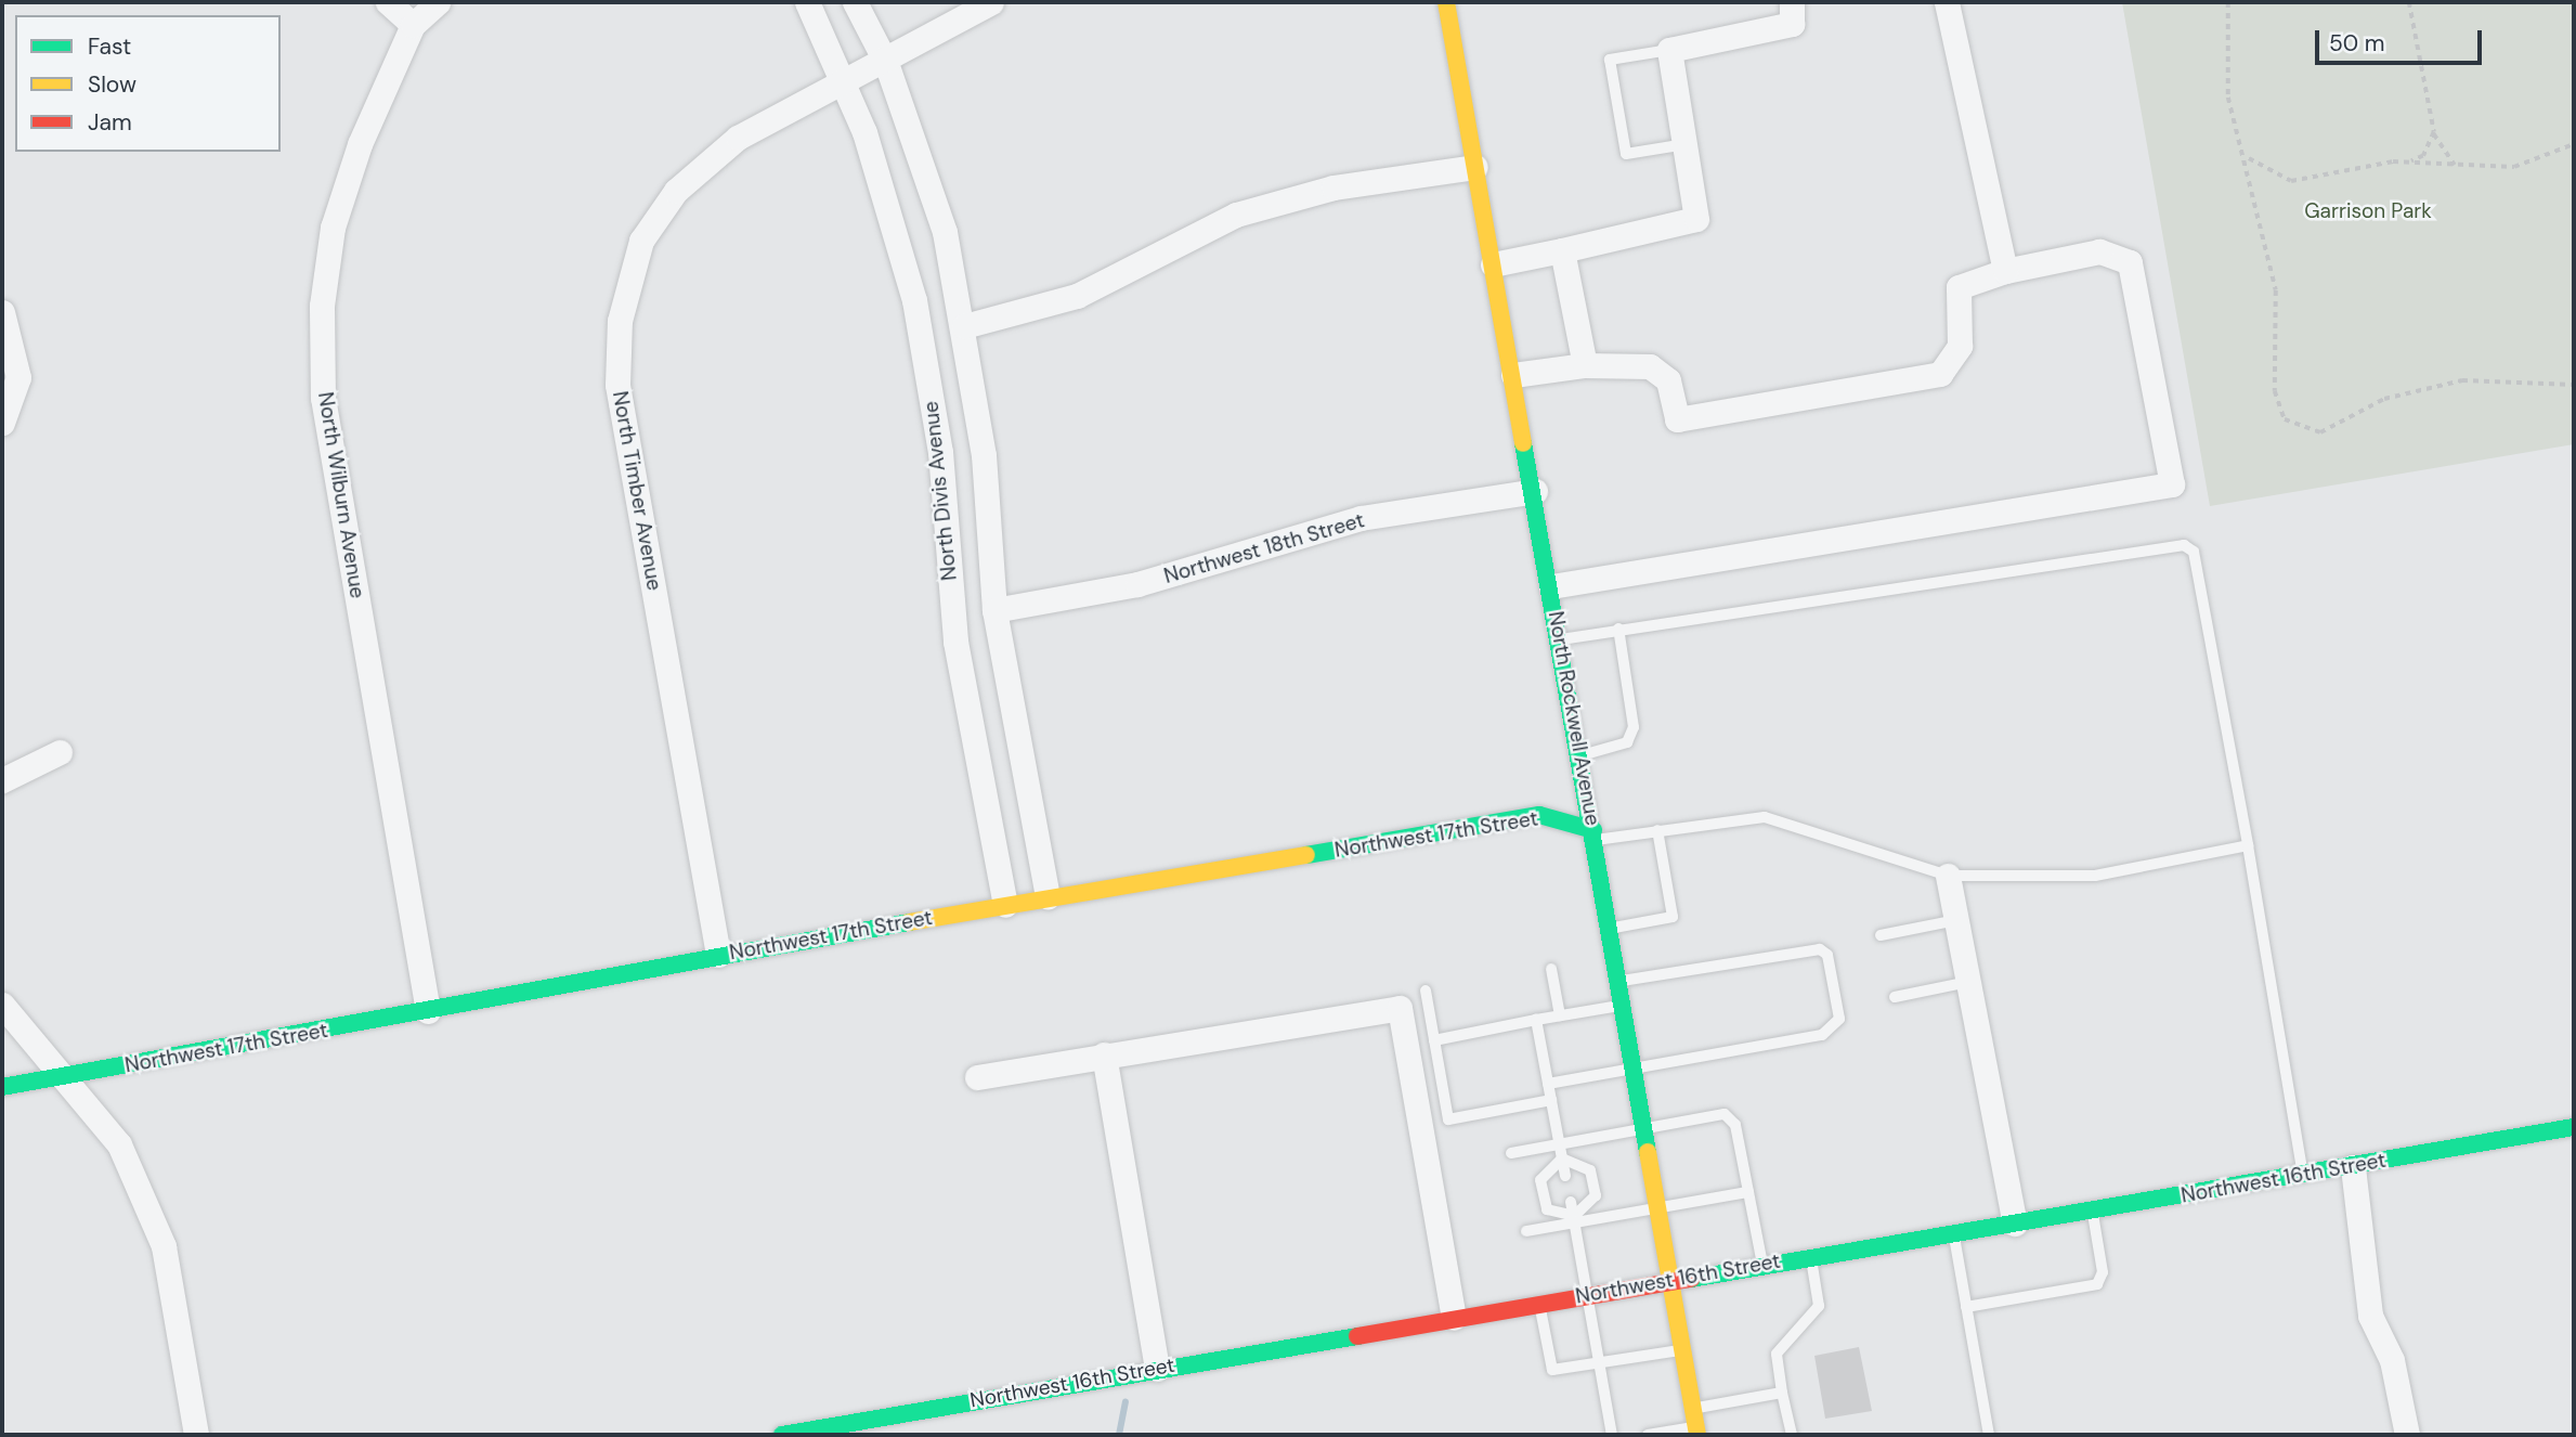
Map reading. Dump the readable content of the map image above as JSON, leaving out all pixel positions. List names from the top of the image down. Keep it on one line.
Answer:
{"streets":{"street":["North Timber Avenue","North Divis Avenue","North Wilburn Avenue","Northwest 18th Street","North Rockwell Avenue","Northwest 17th Street","Northwest 16th Street"]},"crossings":[["North Timber Avenue","North Divis Avenue"],["North Timber Avenue","Northwest 17th Street"],["North Divis Avenue","Northwest 18th Street"],["North Divis Avenue","Northwest 17th Street"],["North Wilburn Avenue","Northwest 17th Street"],["Northwest 18th Street","North Rockwell Avenue"],["North Rockwell Avenue","Northwest 17th Street"],["North Rockwell Avenue","Northwest 16th Street"]],"parks":["Garrison Park"],"legend":["Fast","Slow","Jam"],"scale_bar":"50 m"}
